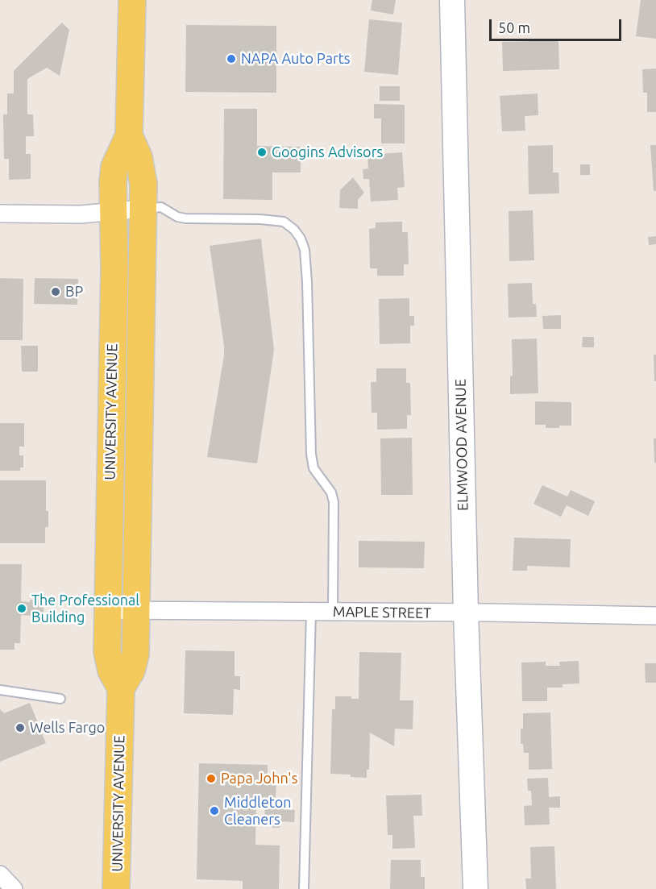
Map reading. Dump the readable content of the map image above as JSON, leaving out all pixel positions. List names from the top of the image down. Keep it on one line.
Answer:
{"streets":{"main road":["UNIVERSITY AVENUE"],"street":["ELMWOOD AVENUE","MAPLE STREET"]},"crossings":[["UNIVERSITY AVENUE","MAPLE STREET"],["ELMWOOD AVENUE","MAPLE STREET"]],"places":["NAPA Auto Parts","Googins Advisors","BP","The Professional Building","Wells Fargo","Papa John's","Middleton Cleaners"],"scale_bar":"50 m"}
